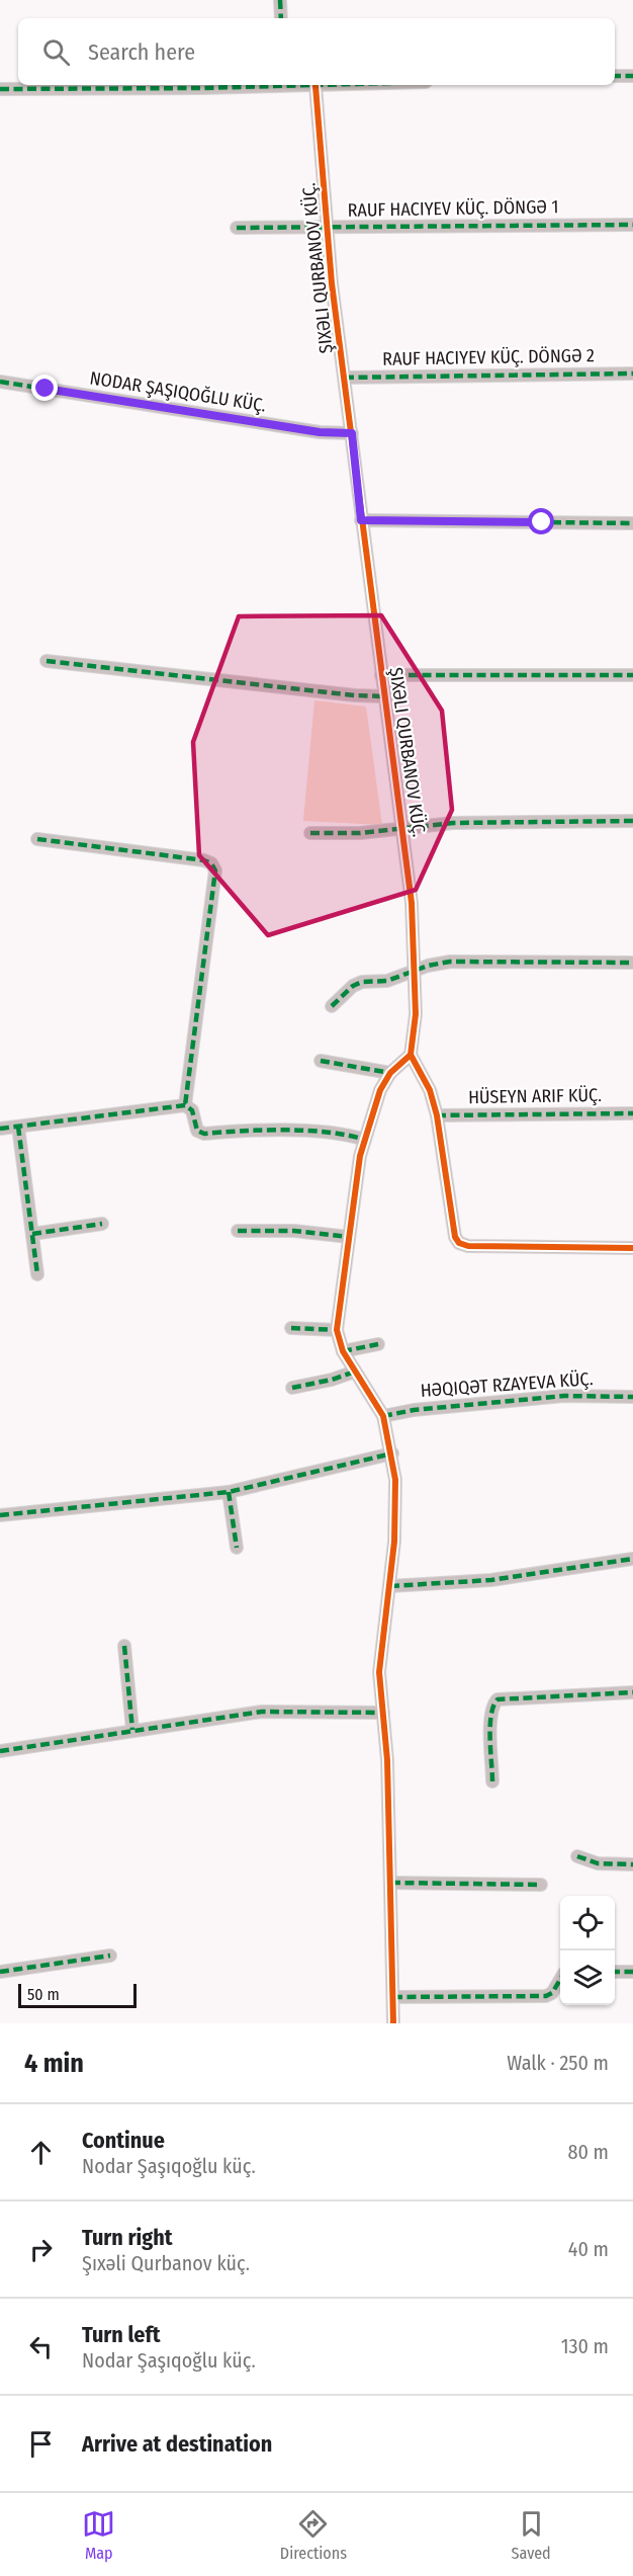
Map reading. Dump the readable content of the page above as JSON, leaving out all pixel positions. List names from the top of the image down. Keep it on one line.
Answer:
{"streets":{"street":["HÜSEYN ARIF KÜÇ.","HƏQIQƏT RZAYEVA KÜÇ."],"cycle path":["ŞIXƏLI QURBANOV KÜÇ."]},"scale_bar":"50 m","page":{"search":"Search here","scale":"50 m","heading":["4 min","Walk · 250 m"],"list":[["Continue","Nodar Şaşıqoğlu küç.","80 m"],["Turn right","Şıxəli Qurbanov küç.","40 m"],["Turn left","Nodar Şaşıqoğlu küç.","130 m"],"Arrive at destination"],"nav":["Map","Directions","Saved"]}}
